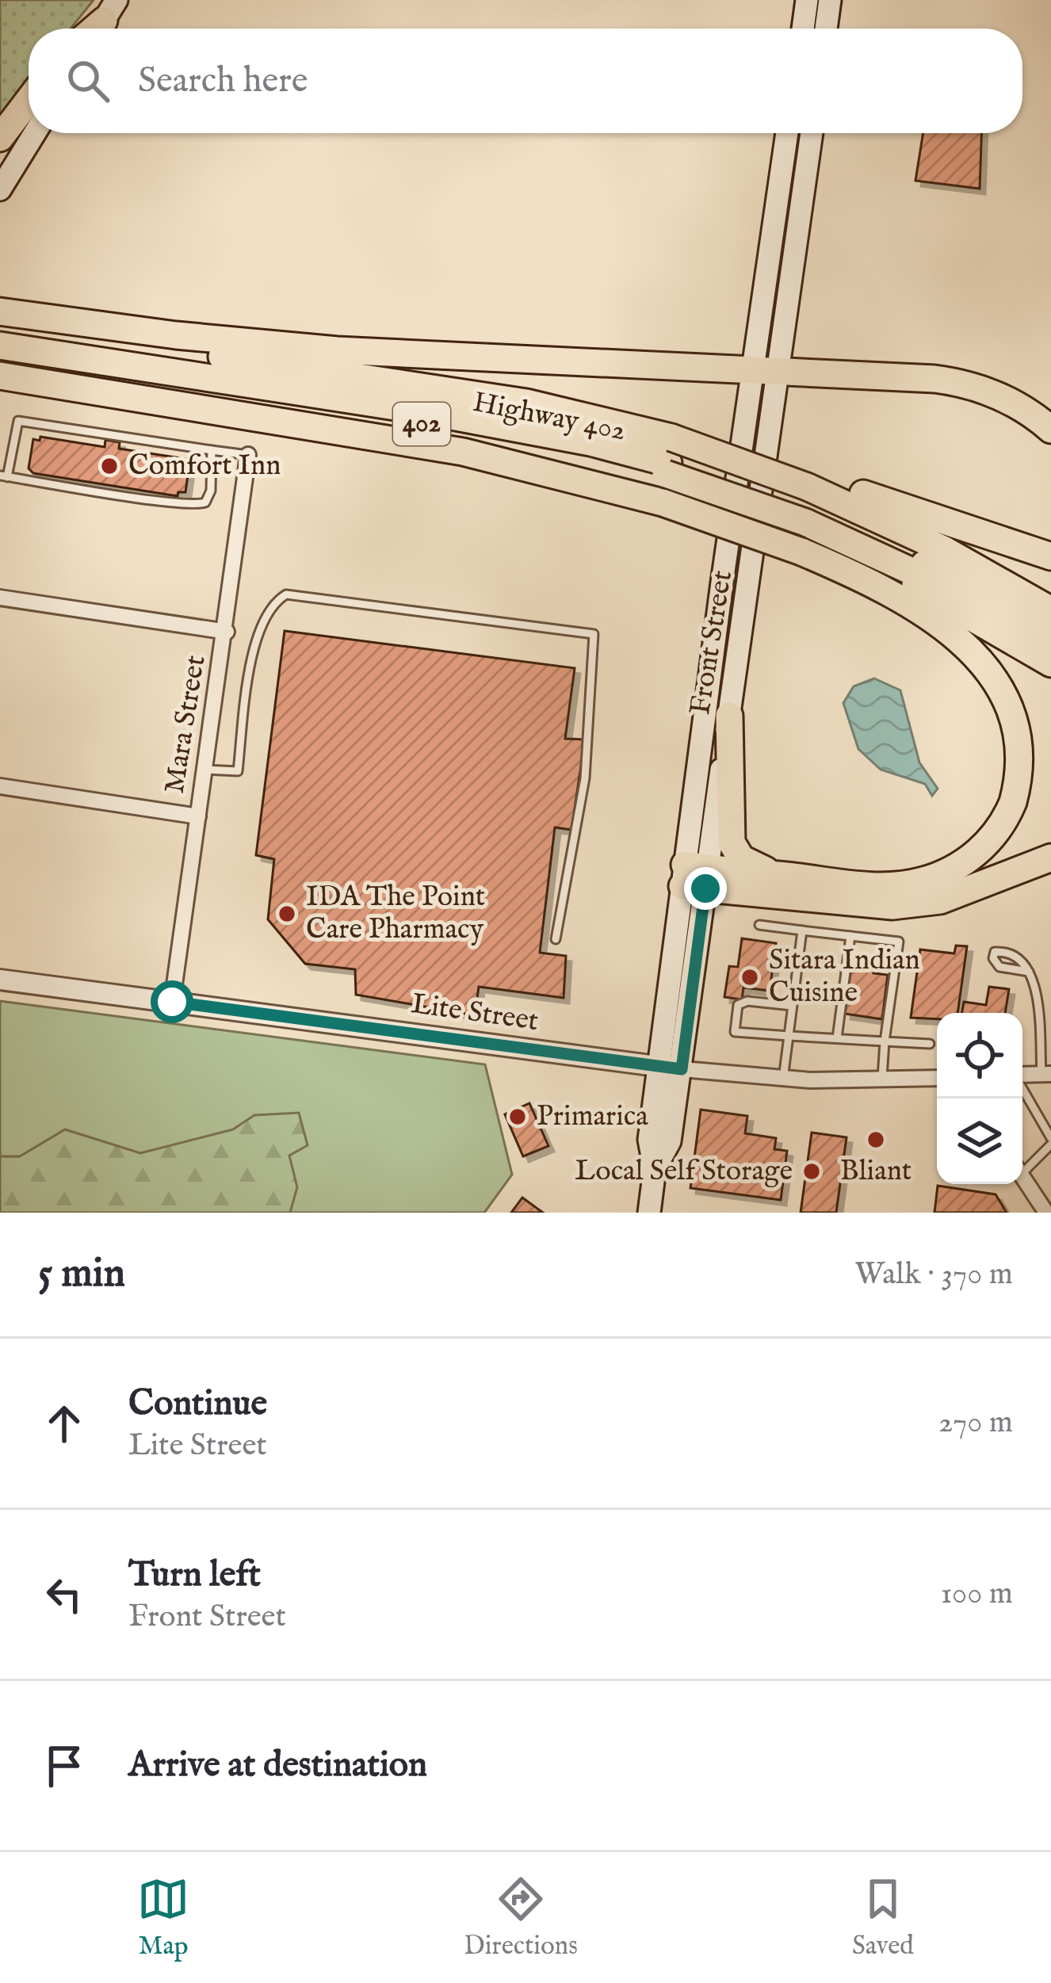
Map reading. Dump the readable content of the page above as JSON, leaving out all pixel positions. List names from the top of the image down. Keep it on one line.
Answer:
{"streets":{"highway":["Highway 402","402"],"main road":["Front Street"],"street":["Mara Street","Lite Street"]},"crossings":[["Front Street","Lite Street"],["Mara Street","Lite Street"]],"places":["Comfort Inn","IDA The Point Care Pharmacy","Sitara Indian Cuisine","Primarica","Bliant","Local Self Storage"],"page":{"search":"Search here","heading":["5 min","Walk · 370 m"],"list":[["Continue","Lite Street","270 m"],["Turn left","Front Street","100 m"],"Arrive at destination"],"nav":["Map","Directions","Saved"]}}
